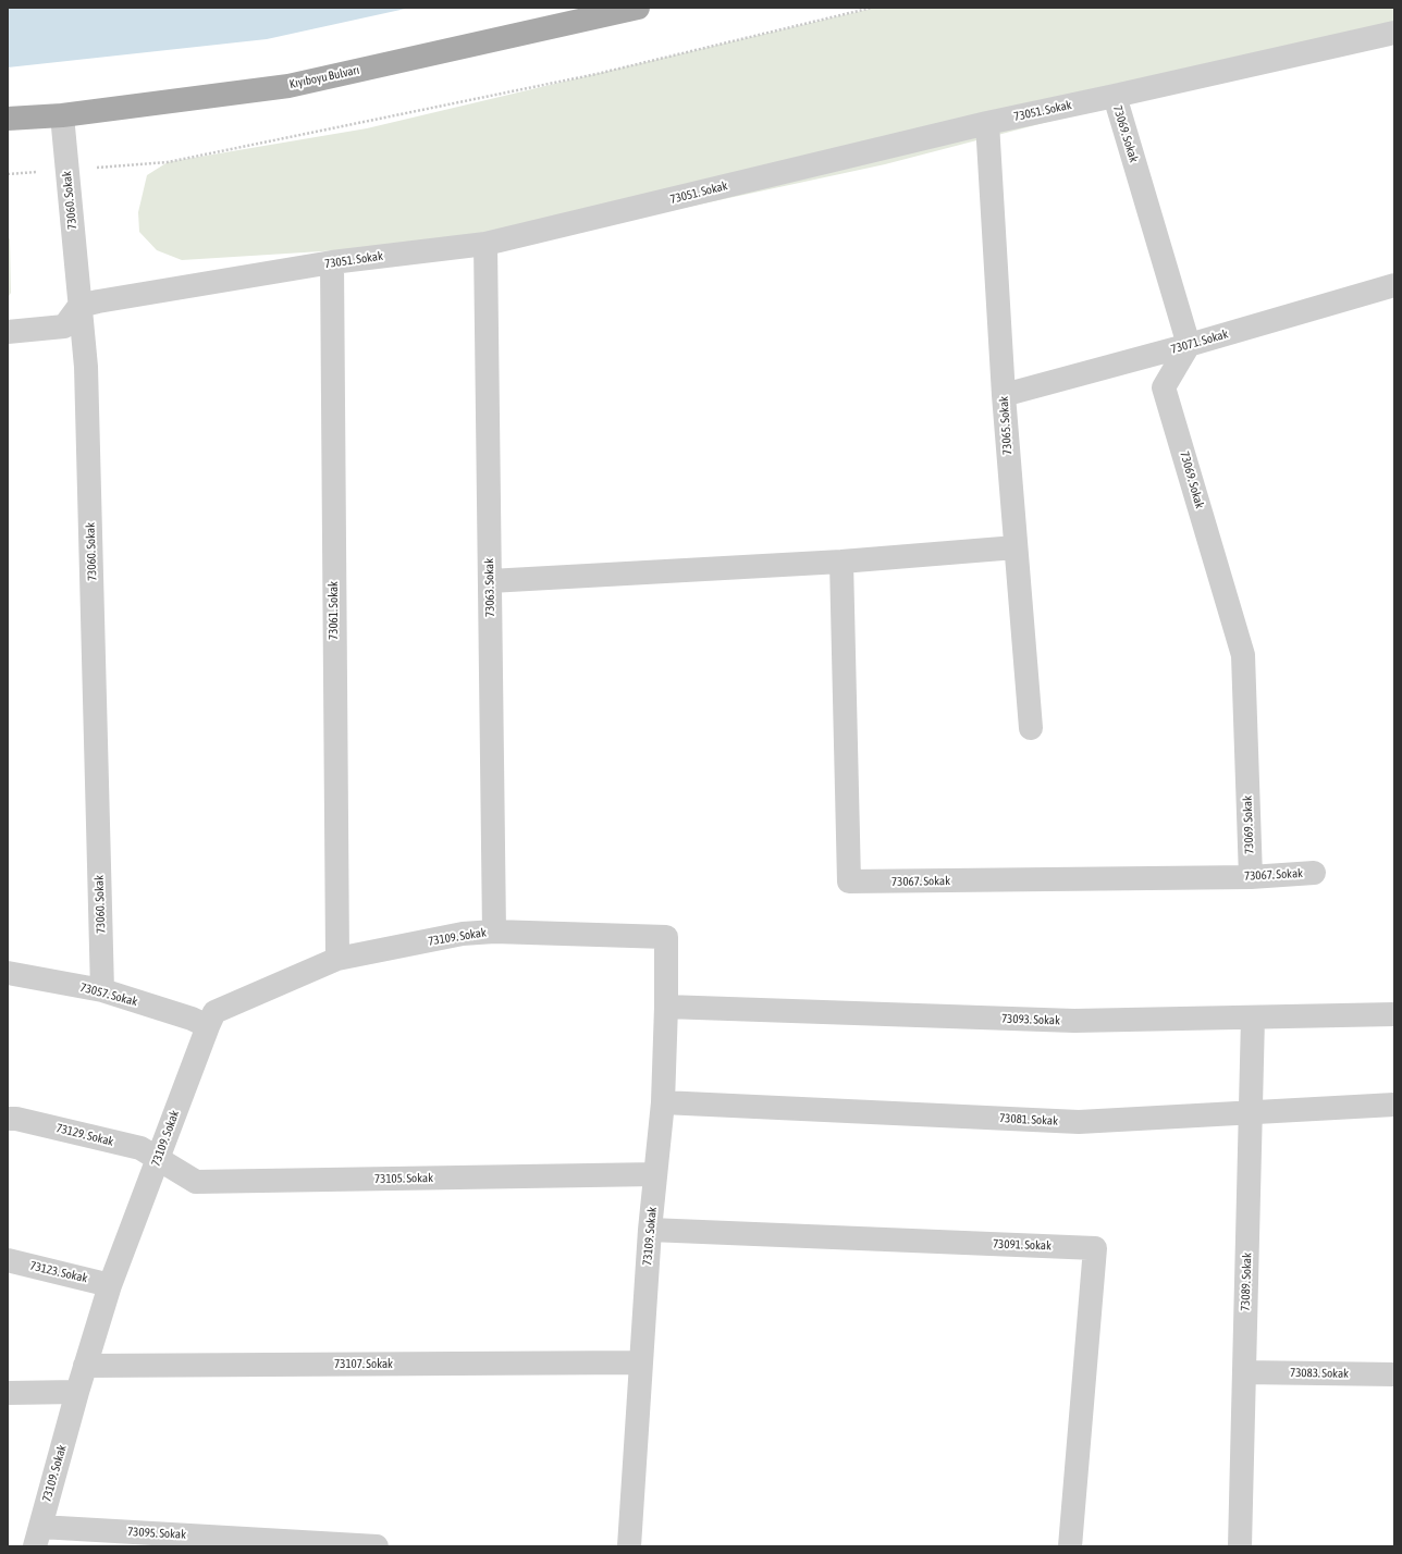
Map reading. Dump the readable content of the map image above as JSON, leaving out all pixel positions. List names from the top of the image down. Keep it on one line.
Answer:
{"streets":{"main road":["Kıyıboyu Bulvarı"],"street":["73051. Sokak","73069. Sokak","73060. Sokak","73071. Sokak","73065. Sokak","73063. Sokak","73061. Sokak","73067. Sokak","73109. Sokak","73057. Sokak","73093. Sokak","73081. Sokak","73129. Sokak","73105. Sokak","73091. Sokak","73123. Sokak","73089. Sokak","73107. Sokak","73083. Sokak","73095. Sokak"]},"crossings":[["Kıyıboyu Bulvarı","73060. Sokak"],["73051. Sokak","73069. Sokak"],["73051. Sokak","73060. Sokak"],["73051. Sokak","73065. Sokak"],["73051. Sokak","73063. Sokak"],["73051. Sokak","73061. Sokak"],["73069. Sokak","73071. Sokak"],["73069. Sokak","73067. Sokak"],["73060. Sokak","73057. Sokak"],["73071. Sokak","73065. Sokak"],["73063. Sokak","73109. Sokak"],["73061. Sokak","73109. Sokak"],["73109. Sokak","73057. Sokak"],["73109. Sokak","73093. Sokak"],["73109. Sokak","73081. Sokak"],["73109. Sokak","73129. Sokak"],["73109. Sokak","73105. Sokak"],["73109. Sokak","73091. Sokak"],["73109. Sokak","73123. Sokak"],["73109. Sokak","73107. Sokak"],["73109. Sokak","73095. Sokak"],["73093. Sokak","73089. Sokak"],["73081. Sokak","73089. Sokak"],["73129. Sokak","73105. Sokak"],["73089. Sokak","73083. Sokak"]]}
